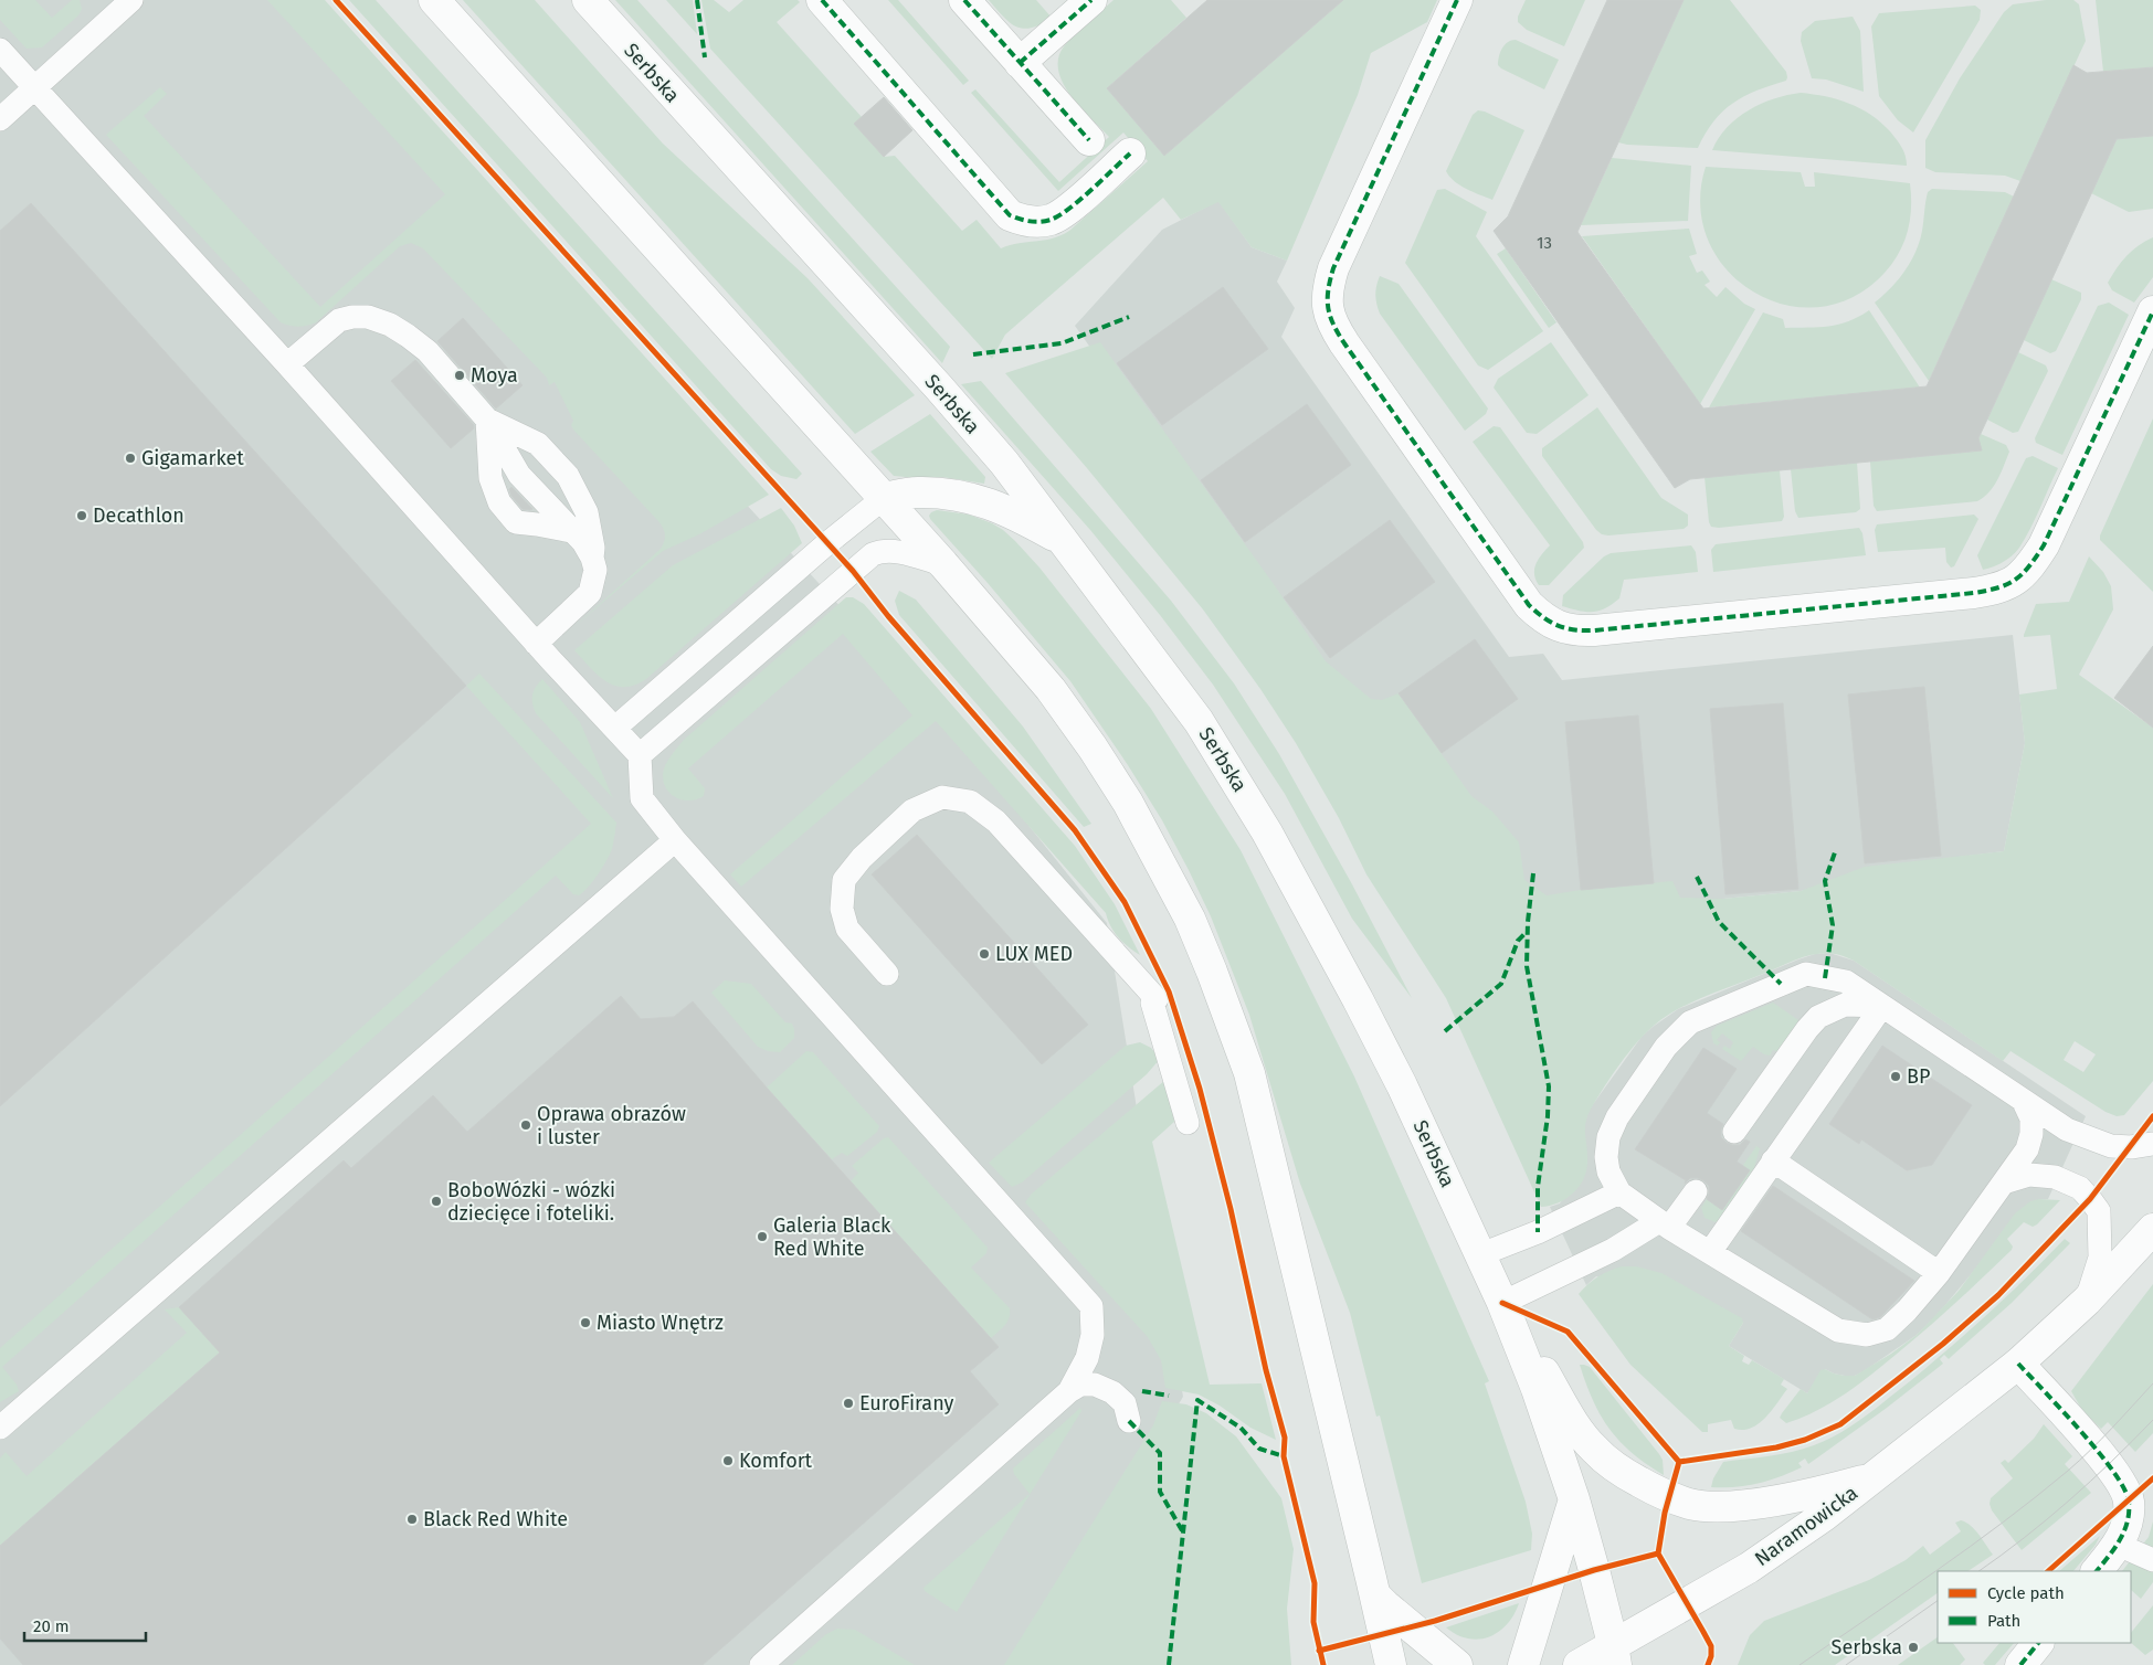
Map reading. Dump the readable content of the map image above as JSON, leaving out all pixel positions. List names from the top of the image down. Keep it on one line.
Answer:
{"streets":{"street":["Serbska","Naramowicka"]},"crossings":[["Serbska","Naramowicka"]],"places":["Moya","Gigamarket","Decathlon","LUX MED","BP","Oprawa obrazów i luster","BoboWózki - wózki dziecięce i foteliki.","Galeria Black Red White","Miasto Wnętrz","EuroFirany","Komfort","Black Red White","Serbska"],"house_numbers":["13"],"legend":["Cycle path","Path"],"scale_bar":"20 m"}
